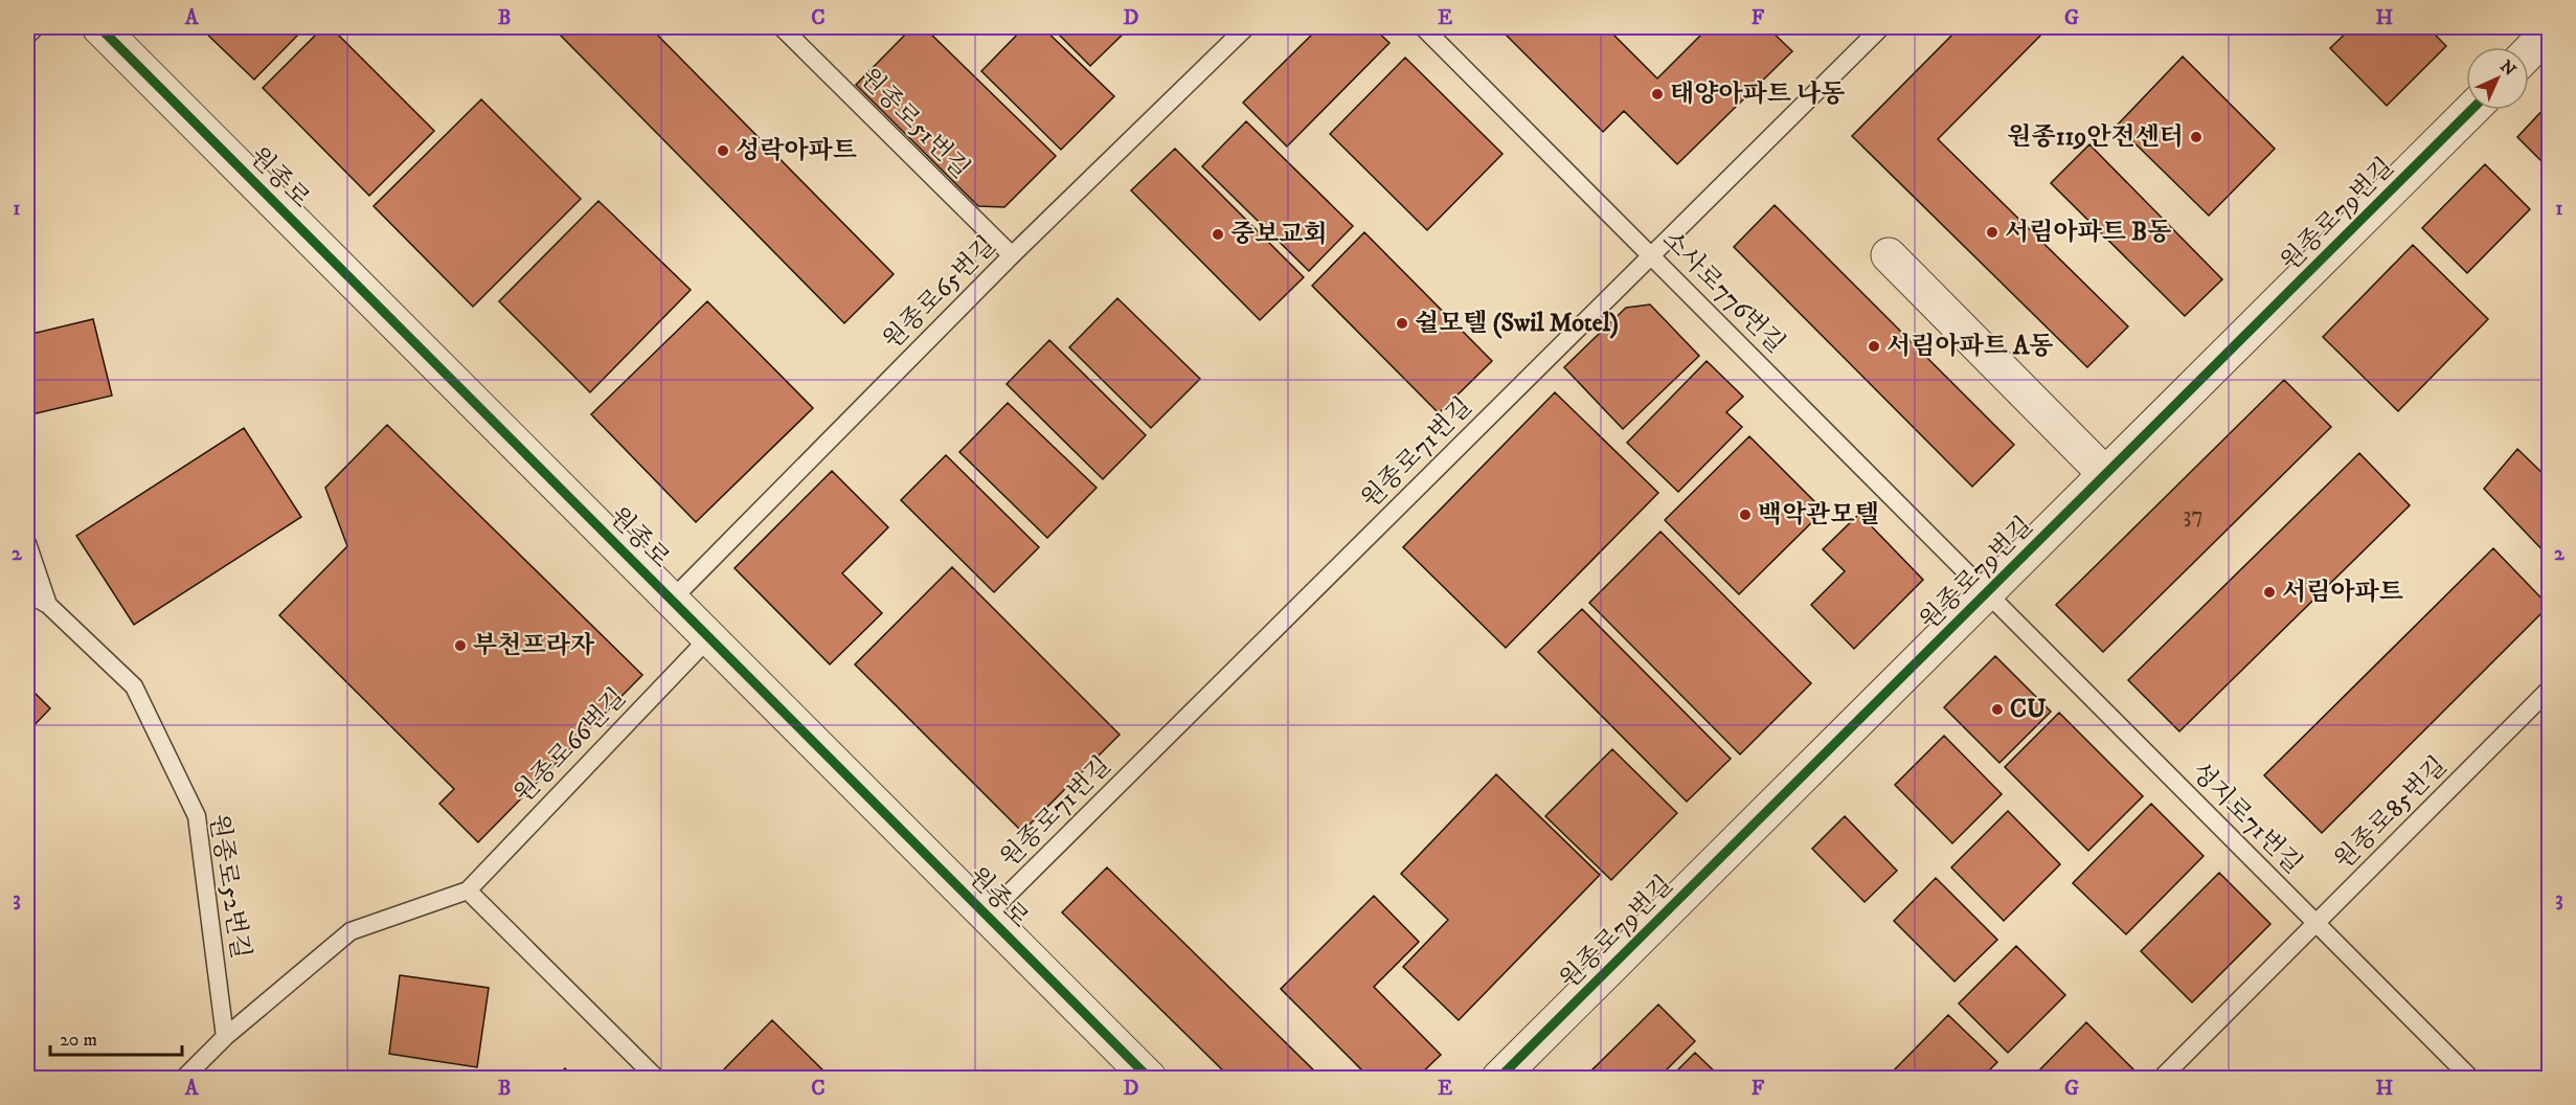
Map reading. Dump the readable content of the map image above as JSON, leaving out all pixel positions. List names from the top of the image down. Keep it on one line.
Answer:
{"streets":{"street":["원종로","원종로79번길"],"lane":["원종로51번길","소사로776번길","원종로65번길","원종로71번길","원종로66번길","원종로85번길","성지로71번길","원종로52번길"]},"crossings":[["원종로51번길","원종로65번길"],["원종로","원종로65번길"],["원종로","원종로71번길"],["원종로","원종로66번길"],["원종로79번길","소사로776번길"],["원종로79번길","성지로71번길"],["소사로776번길","원종로71번길"],["소사로776번길","성지로71번길"],["원종로66번길","원종로52번길"],["원종로85번길","성지로71번길"]],"places":["태양아파트 나동","원종119안전센터","성락아파트","서림아파트 B동","중보교회","쉴모텔 (Swil Motel)","서림아파트 A동","백악관모텔","서림아파트","부천프라자","CU"],"house_numbers":["37"],"scale_bar":"20 m","north":"top right","grid":{"columns":["A","B","C","D","E","F","G","H"],"rows":["1","2","3"]}}
